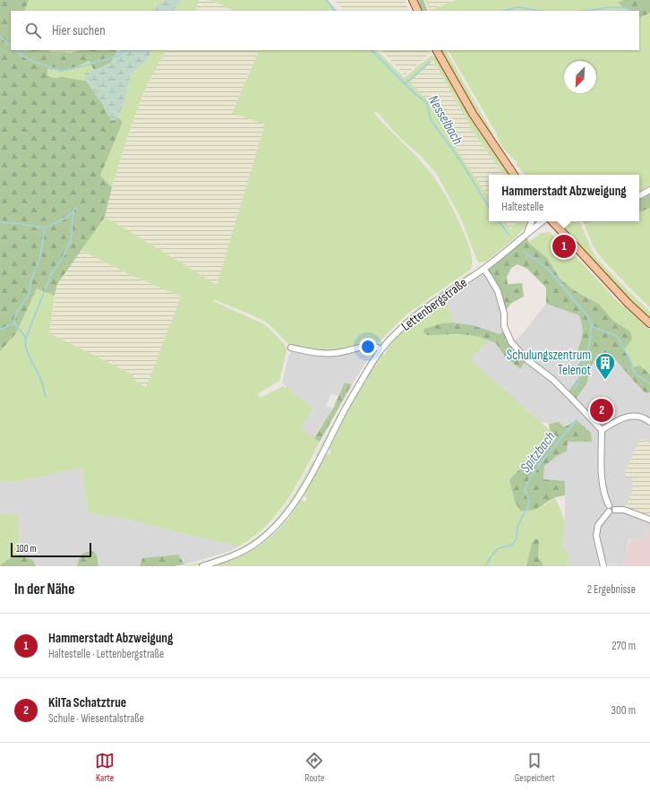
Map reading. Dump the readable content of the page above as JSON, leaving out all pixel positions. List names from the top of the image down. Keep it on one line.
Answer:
{"streets":{"street":["Lettenbergstraße"]},"water":["Nesselbach","Spitzbach"],"places":{"building":["Schulungszentrum Telenot"]},"scale_bar":"100 m","north":"bottom left","page":{"search":"Hier suchen","popup":["Hammerstadt Abzweigung","Haltestelle"],"pins":["1","2"],"scale":"100 m","heading":["In der Nähe","2 Ergebnisse"],"list":[{"mark":"1","name":"Hammerstadt Abzweigung","note":"Haltestelle · Lettenbergstraße","value":"270 m"},{"mark":"2","name":"KiITa Schatztrue","note":"Schule · Wiesentalstraße","value":"300 m"}],"nav":["Karte","Route","Gespeichert"]}}
